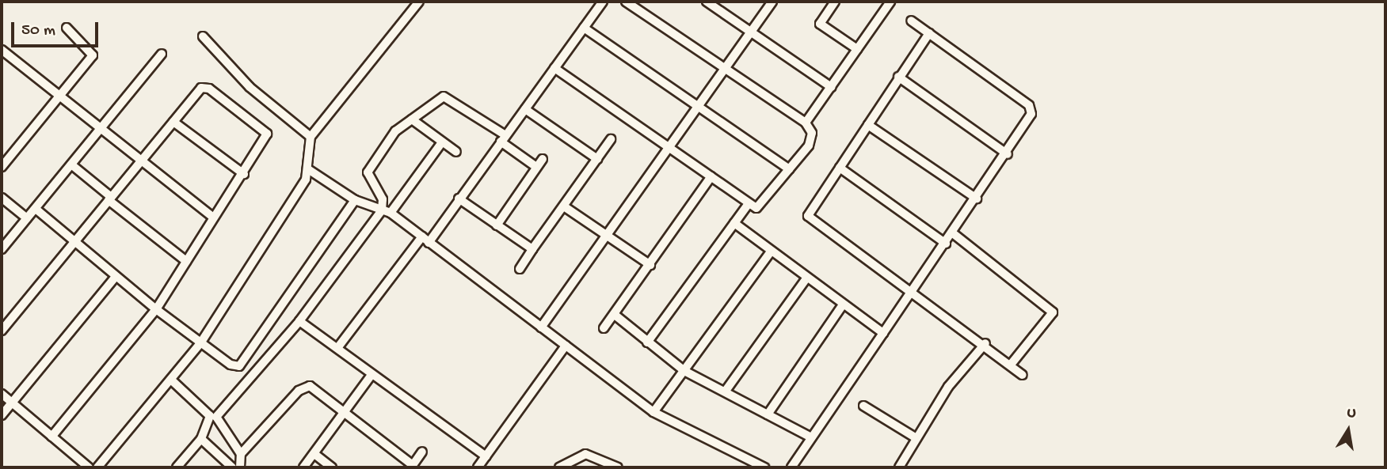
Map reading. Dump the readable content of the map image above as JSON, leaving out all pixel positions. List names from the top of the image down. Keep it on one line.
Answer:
{"scale_bar":"50 m","north":"top"}
